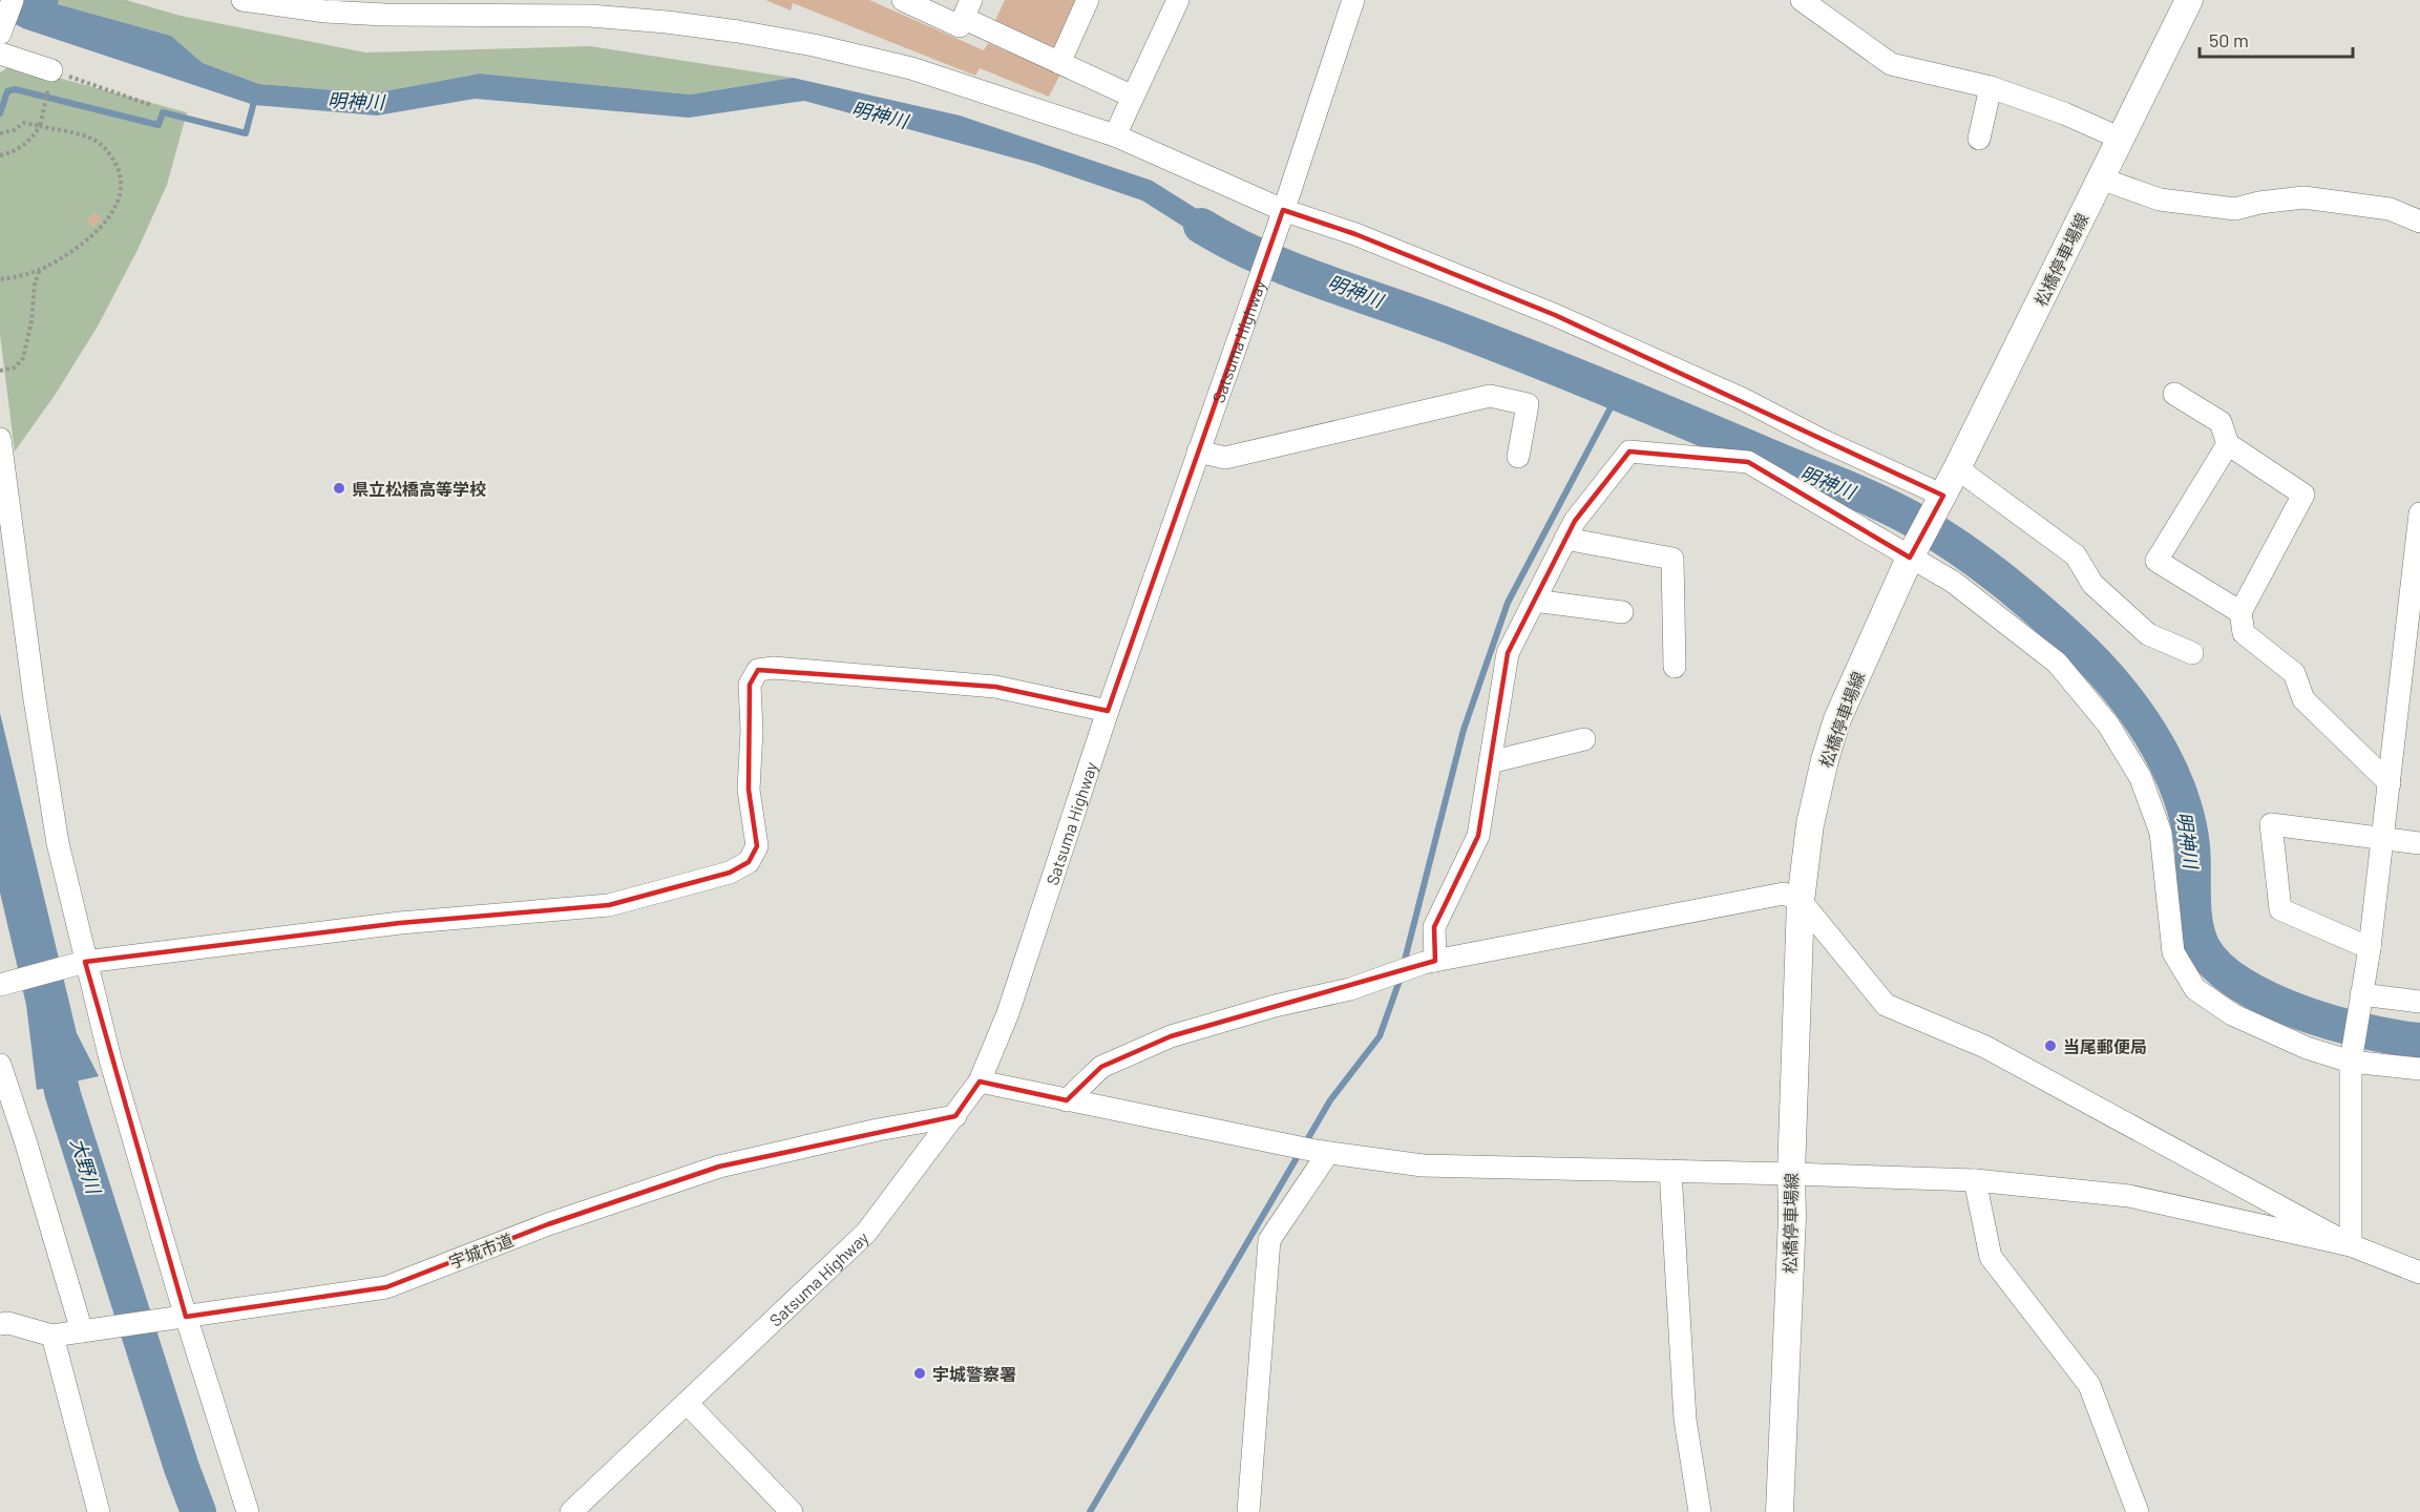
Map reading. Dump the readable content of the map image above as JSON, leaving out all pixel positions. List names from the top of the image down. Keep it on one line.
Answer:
{"streets":{"main road":["松橋停車場線"],"street":["Satsuma Highway","宇城市道"]},"crossings":[["Satsuma Highway","宇城市道"]],"water":["明神川","大野川"],"places":["県立松橋高等学校","当尾郵便局","宇城警察署"],"scale_bar":"50 m"}
